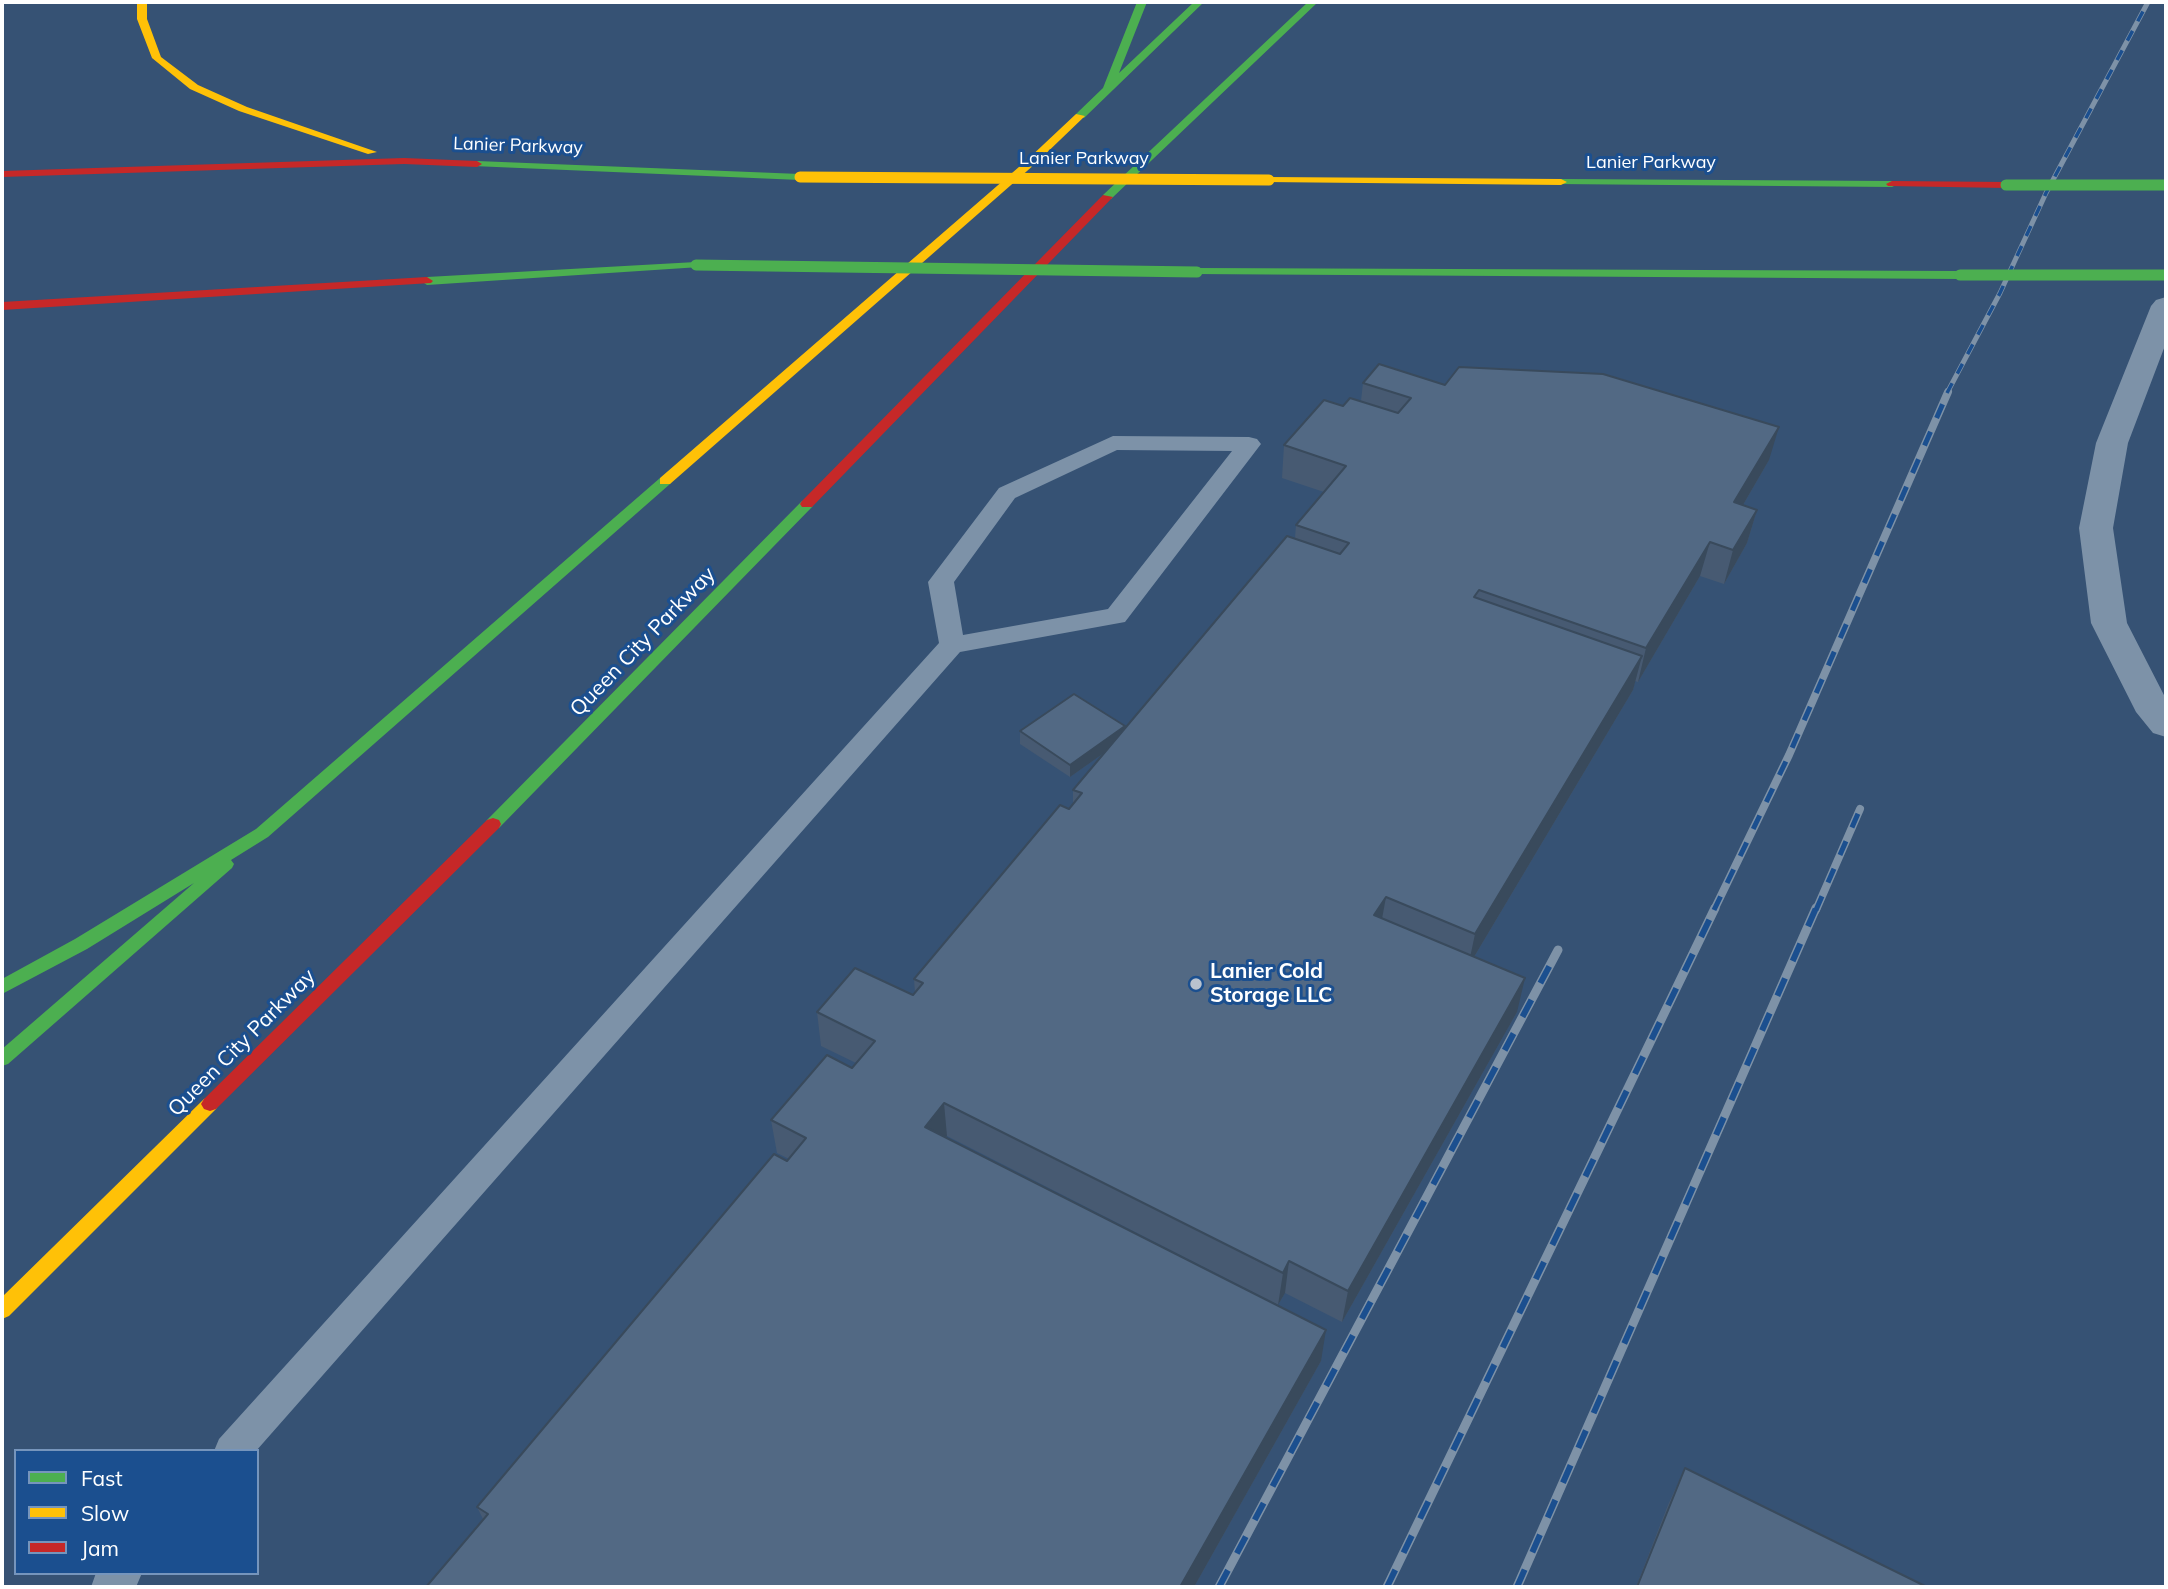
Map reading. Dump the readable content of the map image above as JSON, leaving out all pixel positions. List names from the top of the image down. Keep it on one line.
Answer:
{"streets":{"main road":["Lanier Parkway","Queen City Parkway"]},"places":["Lanier Cold Storage LLC"],"legend":["Fast","Slow","Jam"]}
